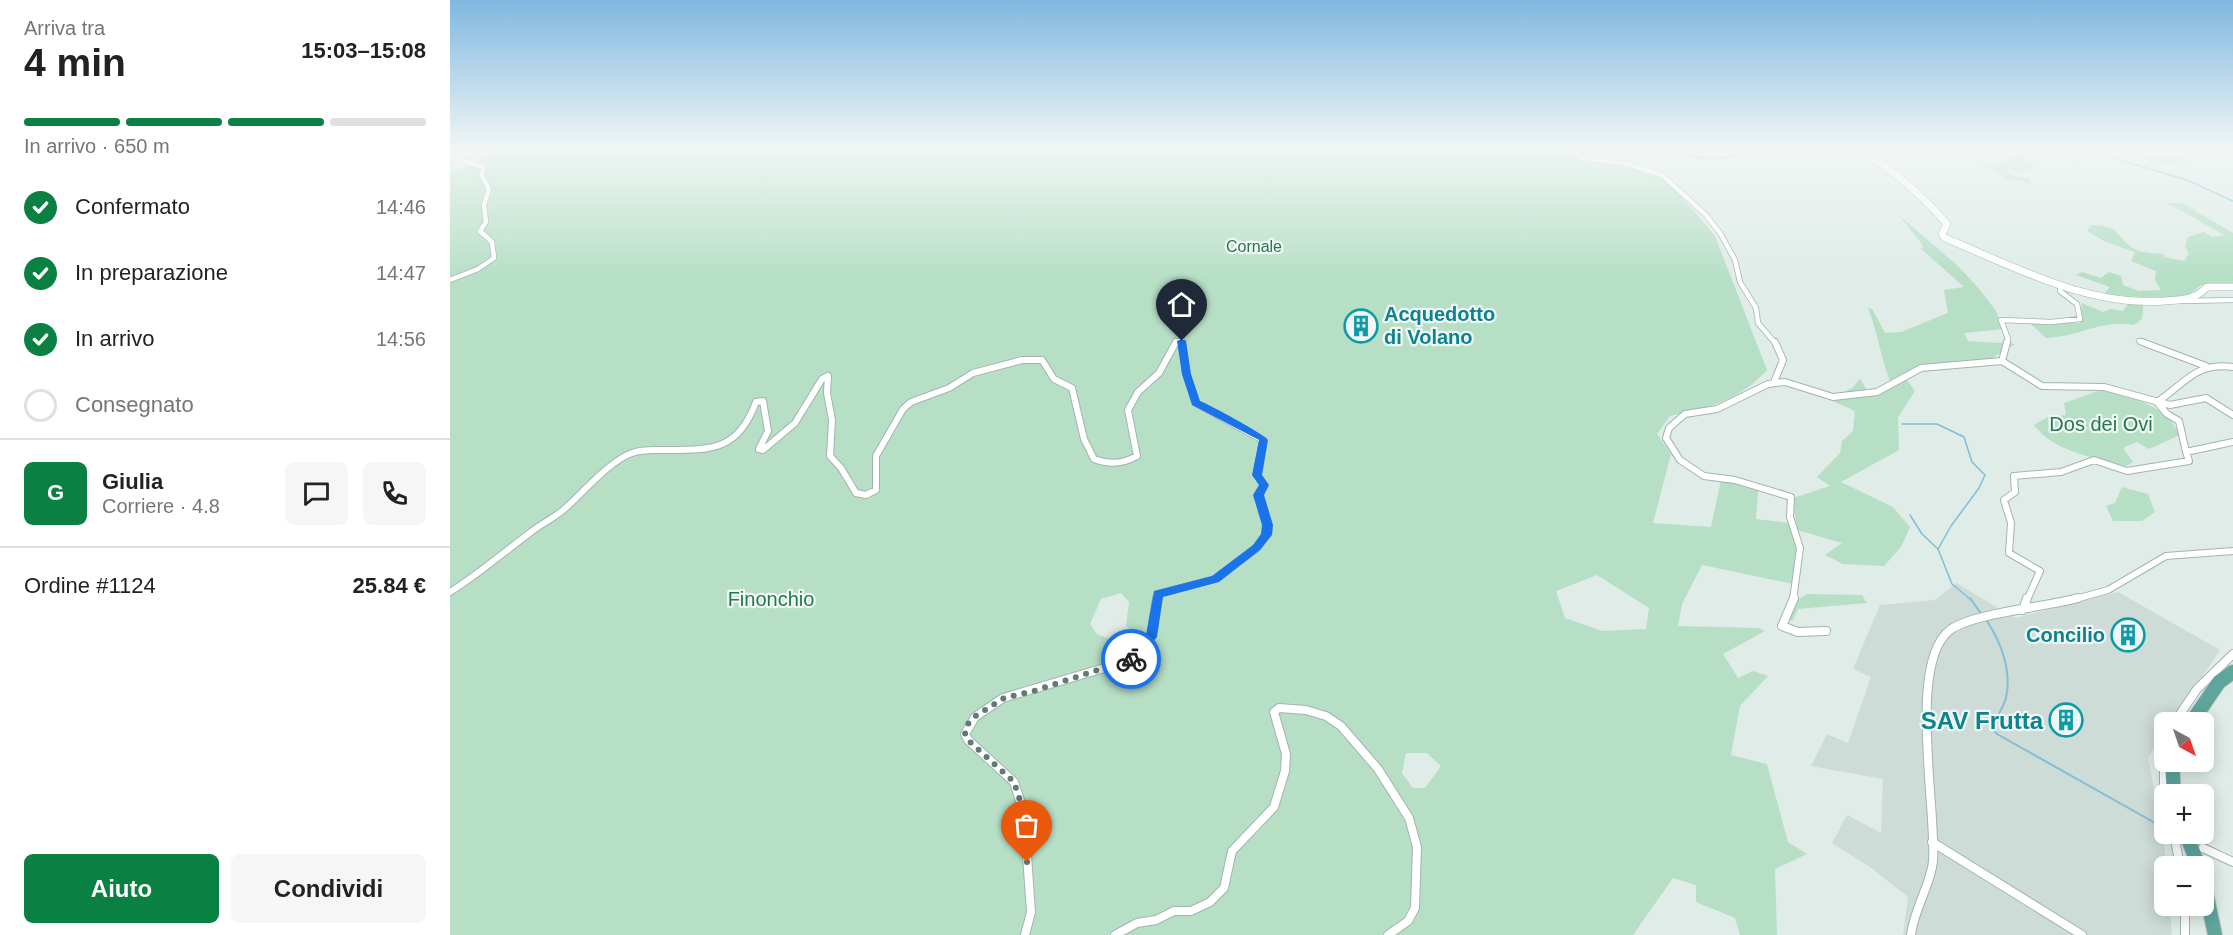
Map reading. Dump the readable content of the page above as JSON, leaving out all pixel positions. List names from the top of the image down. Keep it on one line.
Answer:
{"parks":["Cornale","Dos dei Ovi","Finonchio"],"places":{"building":["Acquedotto di Volano","Concilio","SAV Frutta"]},"north":"bottom right","page":{"heading":["4 min","Arriva tra","15:03–15:08"],"panel":["Giulia","Corriere · 4.8","Ordine #1124","25.84 €"],"bar":"In arrivo · 650 m","list":[["Confermato","14:46"],["In preparazione","14:47"],["In arrivo","14:56"],"Consegnato"],"round":"G","map_buttons":["+","−"],"buttons":["Aiuto","Condividi"]}}
